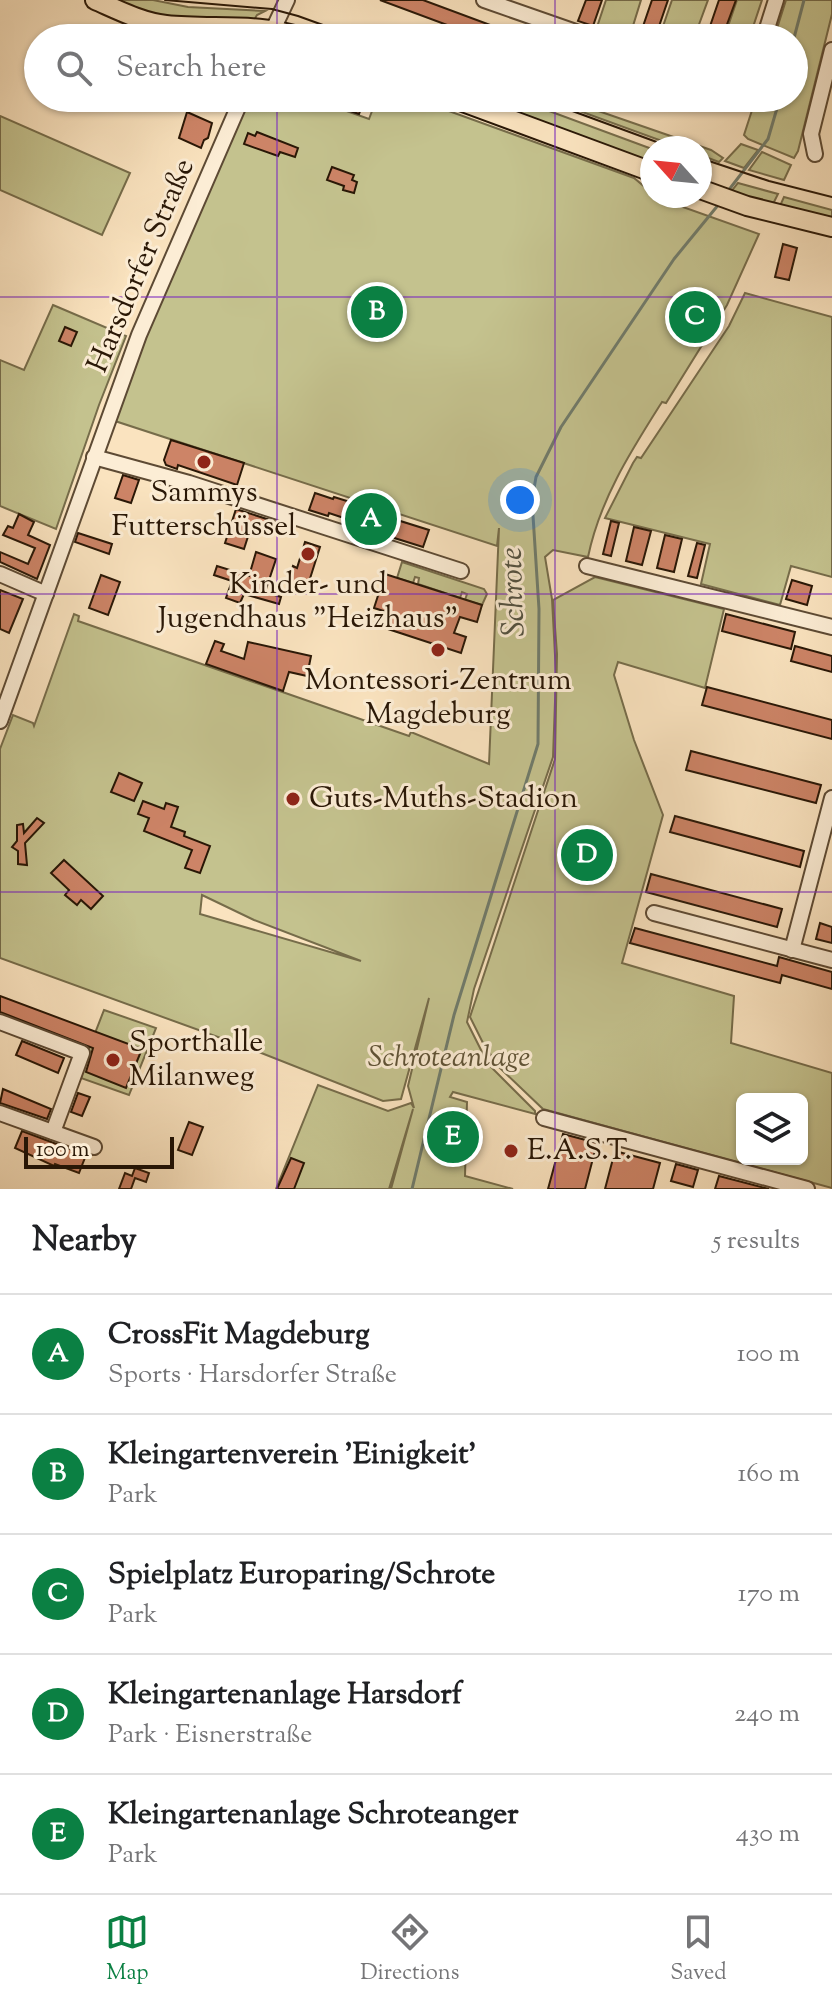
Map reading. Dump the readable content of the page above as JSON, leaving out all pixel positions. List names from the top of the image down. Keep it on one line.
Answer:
{"streets":{"street":["Harsdorfer Straße"]},"water":["Schrote"],"parks":["Schroteanlage"],"places":["Sammys Futterschüssel","Kinder- und Jugendhaus \"Heizhaus\"","Montessori-Zentrum Magdeburg","Guts-Muths-Stadion","Sporthalle Milanweg","E.A.S.T."],"scale_bar":"100 m","north":"top left","page":{"search":"Search here","pins":["B","C","A","D","E"],"scale":"100 m","heading":["Nearby","5 results"],"list":[{"mark":"A","name":"CrossFit Magdeburg","note":"Sports · Harsdorfer Straße","value":"100 m"},{"mark":"B","name":"Kleingartenverein 'Einigkeit'","note":"Park","value":"160 m"},{"mark":"C","name":"Spielplatz Europaring/Schrote","note":"Park","value":"170 m"},{"mark":"D","name":"Kleingartenanlage Harsdorf","note":"Park · Eisnerstraße","value":"240 m"},{"mark":"E","name":"Kleingartenanlage Schroteanger","note":"Park","value":"430 m"}],"nav":["Map","Directions","Saved"]}}
